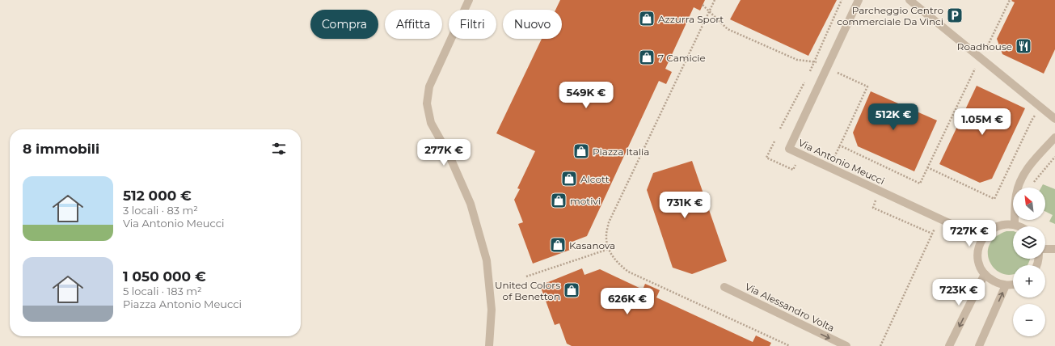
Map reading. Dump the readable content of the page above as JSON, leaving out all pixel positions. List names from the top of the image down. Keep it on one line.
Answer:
{"streets":{"street":["Via Antonio Meucci","Via Alessandro Volta"]},"one_way":["Via Alessandro Volta"],"places":{"parking":["Parcheggio Centro commerciale Da Vinci"],"shop":["Azzurra Sport","7 Camicie","Piazza Italia","Alcott","motivi","Kasanova","United Colors of Benetton"],"restaurant":["Roadhouse"]},"north":"top left","page":{"chip":["Compra","Affitta","Filtri","Nuovo"],"price":["549K €","512K €","1.05M €","277K €","731K €","727K €","723K €","626K €"],"heading":"8 immobili","list":[{"name":"512 000 €","note":"3 locali · 83 m² · Via Antonio Meucci"},{"name":"1 050 000 €","note":"5 locali · 183 m² · Piazza Antonio Meucci"}],"map_buttons":["+","−"]}}
